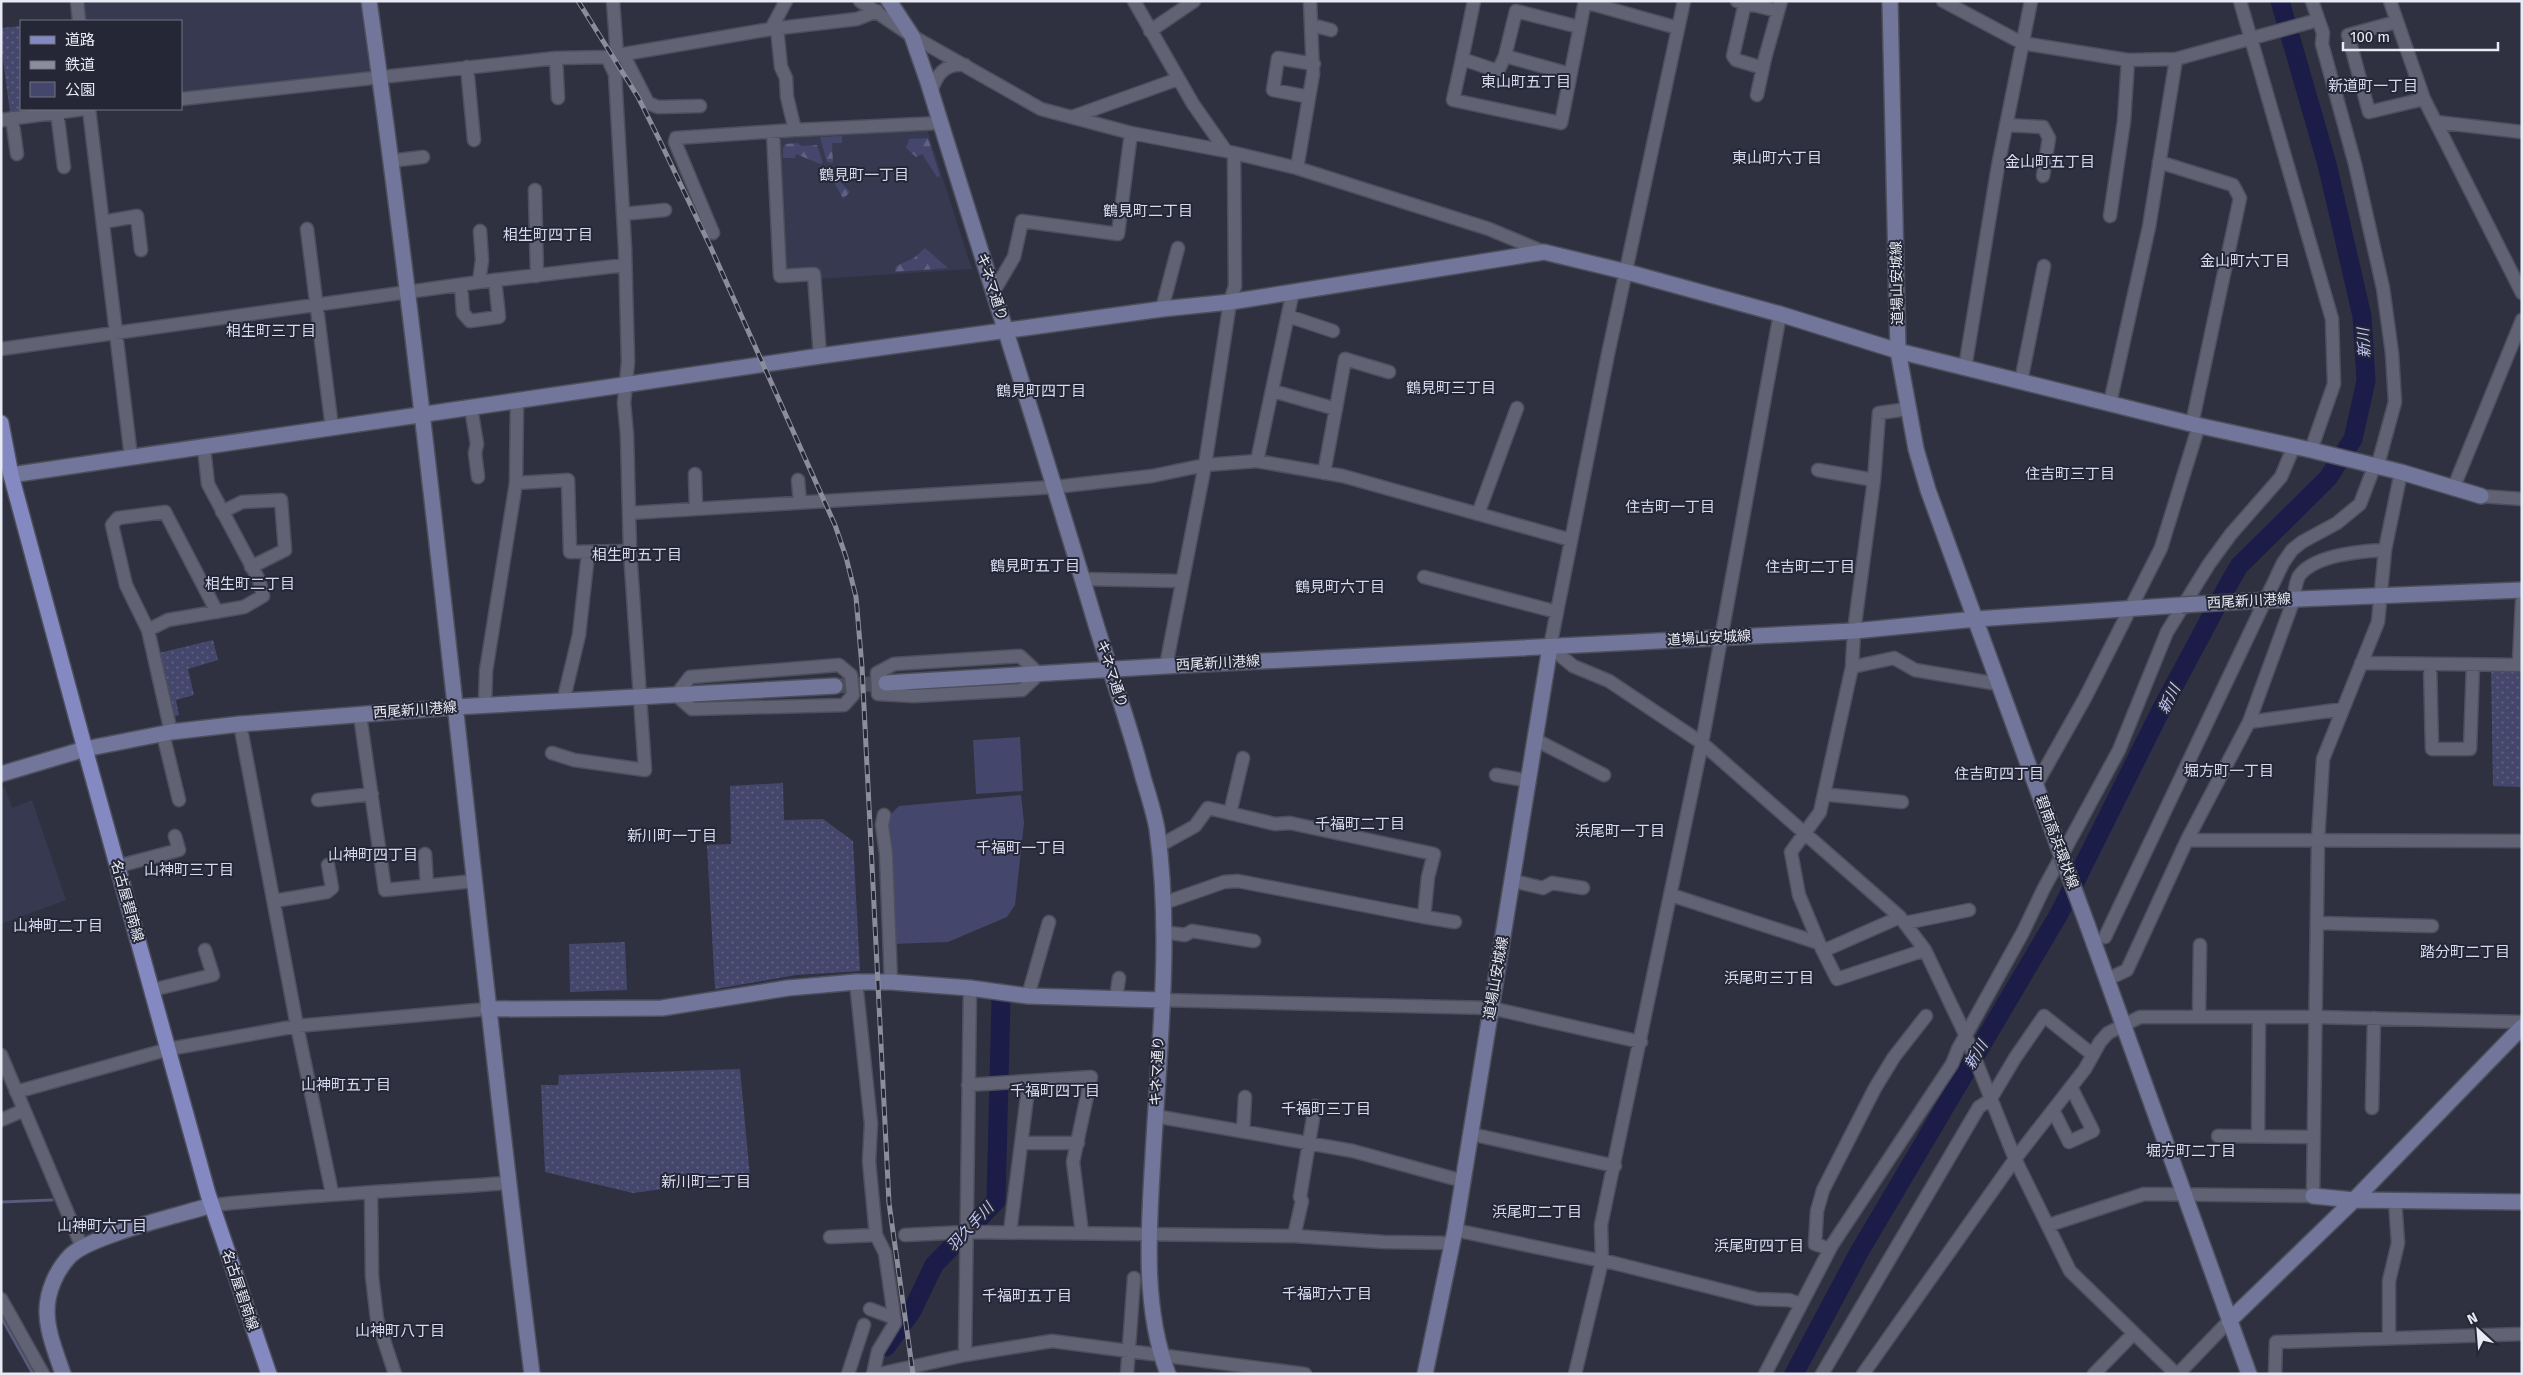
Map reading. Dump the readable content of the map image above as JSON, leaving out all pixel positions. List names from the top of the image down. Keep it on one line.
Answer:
{"streets":{"main road":["名古屋碧南線"],"street":["道場山安城線","キネマ通り","西尾新川港線","碧南高浜環状線"]},"crossings":[["道場山安城線","西尾新川港線"],["道場山安城線","碧南高浜環状線"],["キネマ通り","西尾新川港線"],["西尾新川港線","碧南高浜環状線"],["西尾新川港線","名古屋碧南線"]],"districts":["東山町五丁目","新道町一丁目","東山町六丁目","金山町五丁目","鶴見町一丁目","鶴見町二丁目","相生町四丁目","金山町六丁目","相生町三丁目","鶴見町三丁目","鶴見町四丁目","住吉町三丁目","住吉町一丁目","相生町五丁目","鶴見町五丁目","住吉町二丁目","相生町二丁目","鶴見町六丁目","堀方町一丁目","住吉町四丁目","千福町二丁目","浜尾町一丁目","新川町一丁目","千福町一丁目","山神町四丁目","山神町三丁目","山神町二丁目","踏分町二丁目","浜尾町三丁目","山神町五丁目","千福町四丁目","千福町三丁目","堀方町二丁目","新川町二丁目","浜尾町二丁目","山神町六丁目","浜尾町四丁目","千福町六丁目","千福町五丁目","山神町八丁目"],"water":["新川","羽久手川"],"legend":["道路","鉄道","公園"],"scale_bar":"100 m","north":"top left"}
